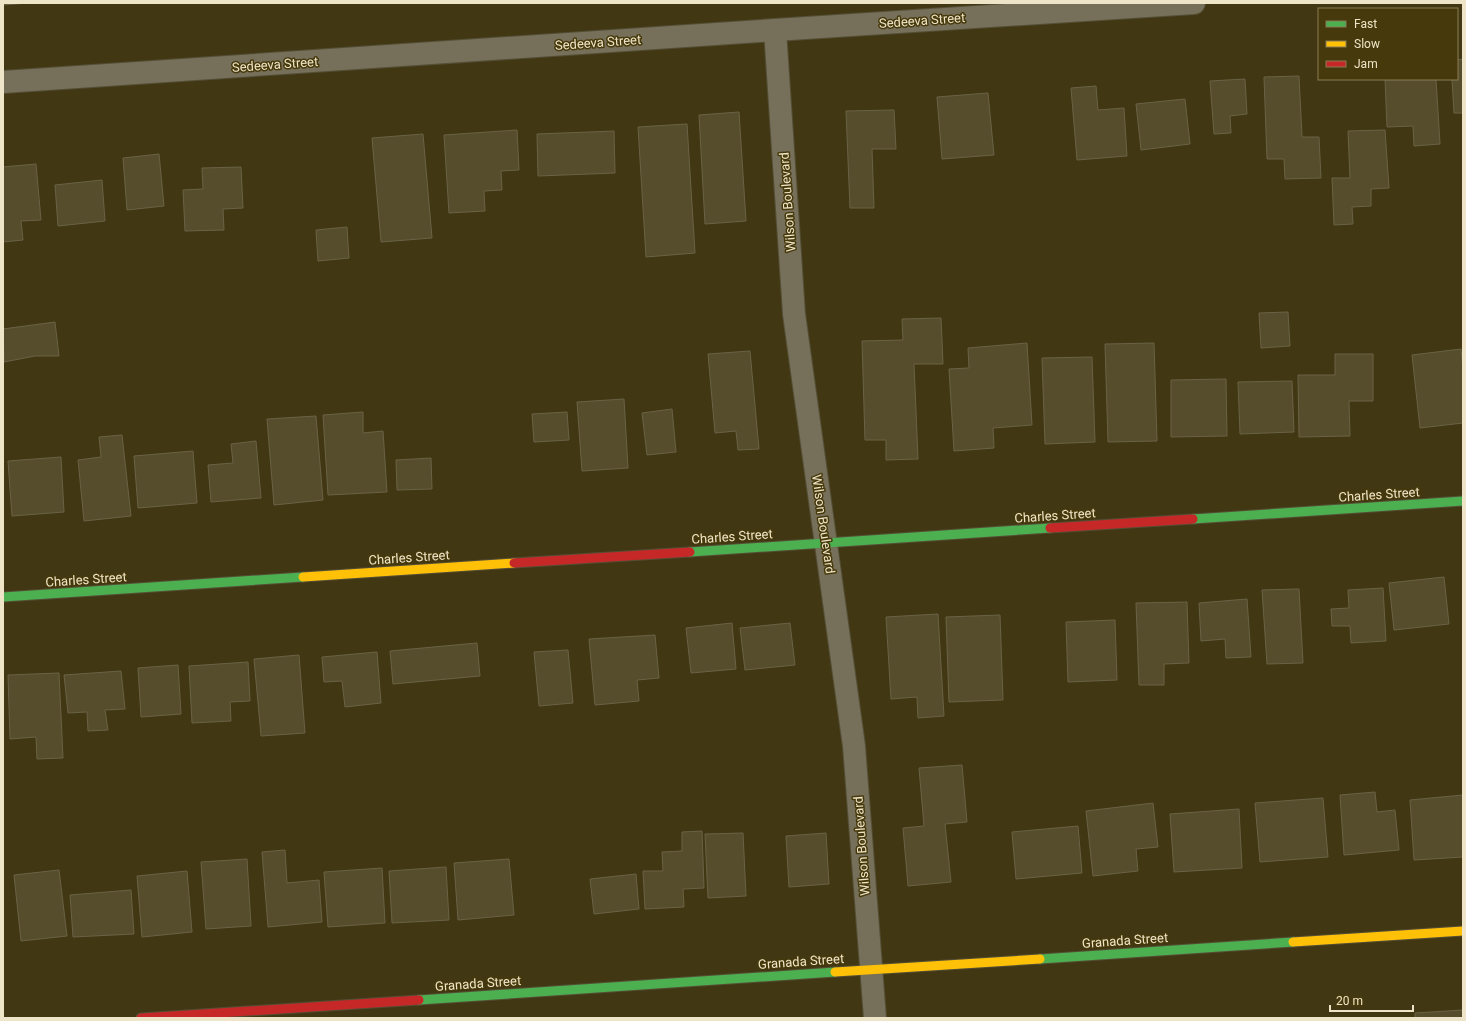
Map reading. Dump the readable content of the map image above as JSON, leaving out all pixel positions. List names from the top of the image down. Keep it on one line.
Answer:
{"streets":{"street":["Sedeeva Street","Wilson Boulevard","Charles Street","Granada Street"]},"crossings":[["Sedeeva Street","Wilson Boulevard"],["Wilson Boulevard","Charles Street"],["Wilson Boulevard","Granada Street"]],"legend":["Fast","Slow","Jam"],"scale_bar":"20 m"}
